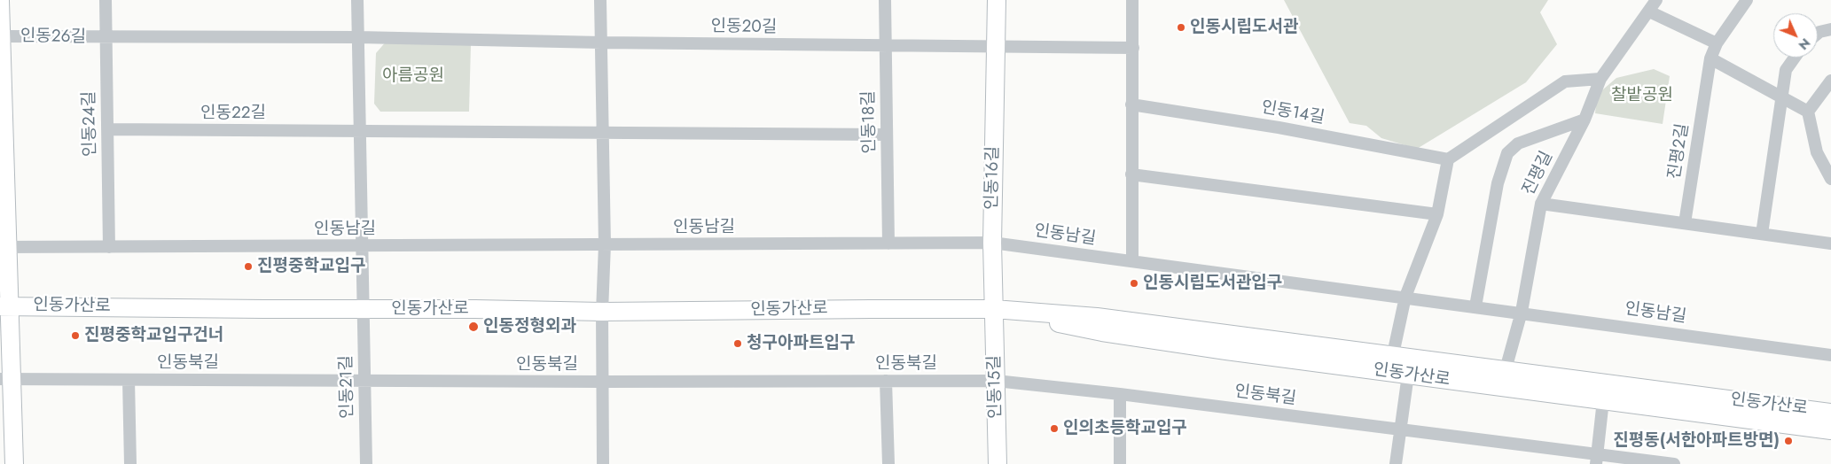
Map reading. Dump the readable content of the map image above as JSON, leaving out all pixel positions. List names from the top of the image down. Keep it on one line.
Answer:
{"streets":{"main road":["인동26길","인동16길","인동가산로","인동15길"],"street":["인동20길","인동22길","인동14길","인동18길","인동24길","진평2길","진평길","인동남길","인동북길","인동21길"]},"crossings":[["인동20길","인동18길"],["인동26길","인동24길"],["인동26길","인동남길"],["인동26길","인동가산로"],["인동26길","인동북길"],["인동22길","인동24길"],["인동18길","인동남길"],["인동24길","인동남길"],["진평길","인동남길"],["진평길","인동가산로"],["인동16길","인동남길"],["인동16길","인동가산로"],["인동16길","인동15길"],["인동가산로","인동21길"],["인동가산로","인동15길"],["인동북길","인동21길"],["인동북길","인동15길"]],"parks":["아름공원","찰밭공원"],"places":["인동시립도서관","진평중학교입구","인동시립도서관입구","인동정형외과","진평중학교입구건너","청구아파트입구","인의초등학교입구","진평동(서한아파트방면)"],"north":"bottom right"}
